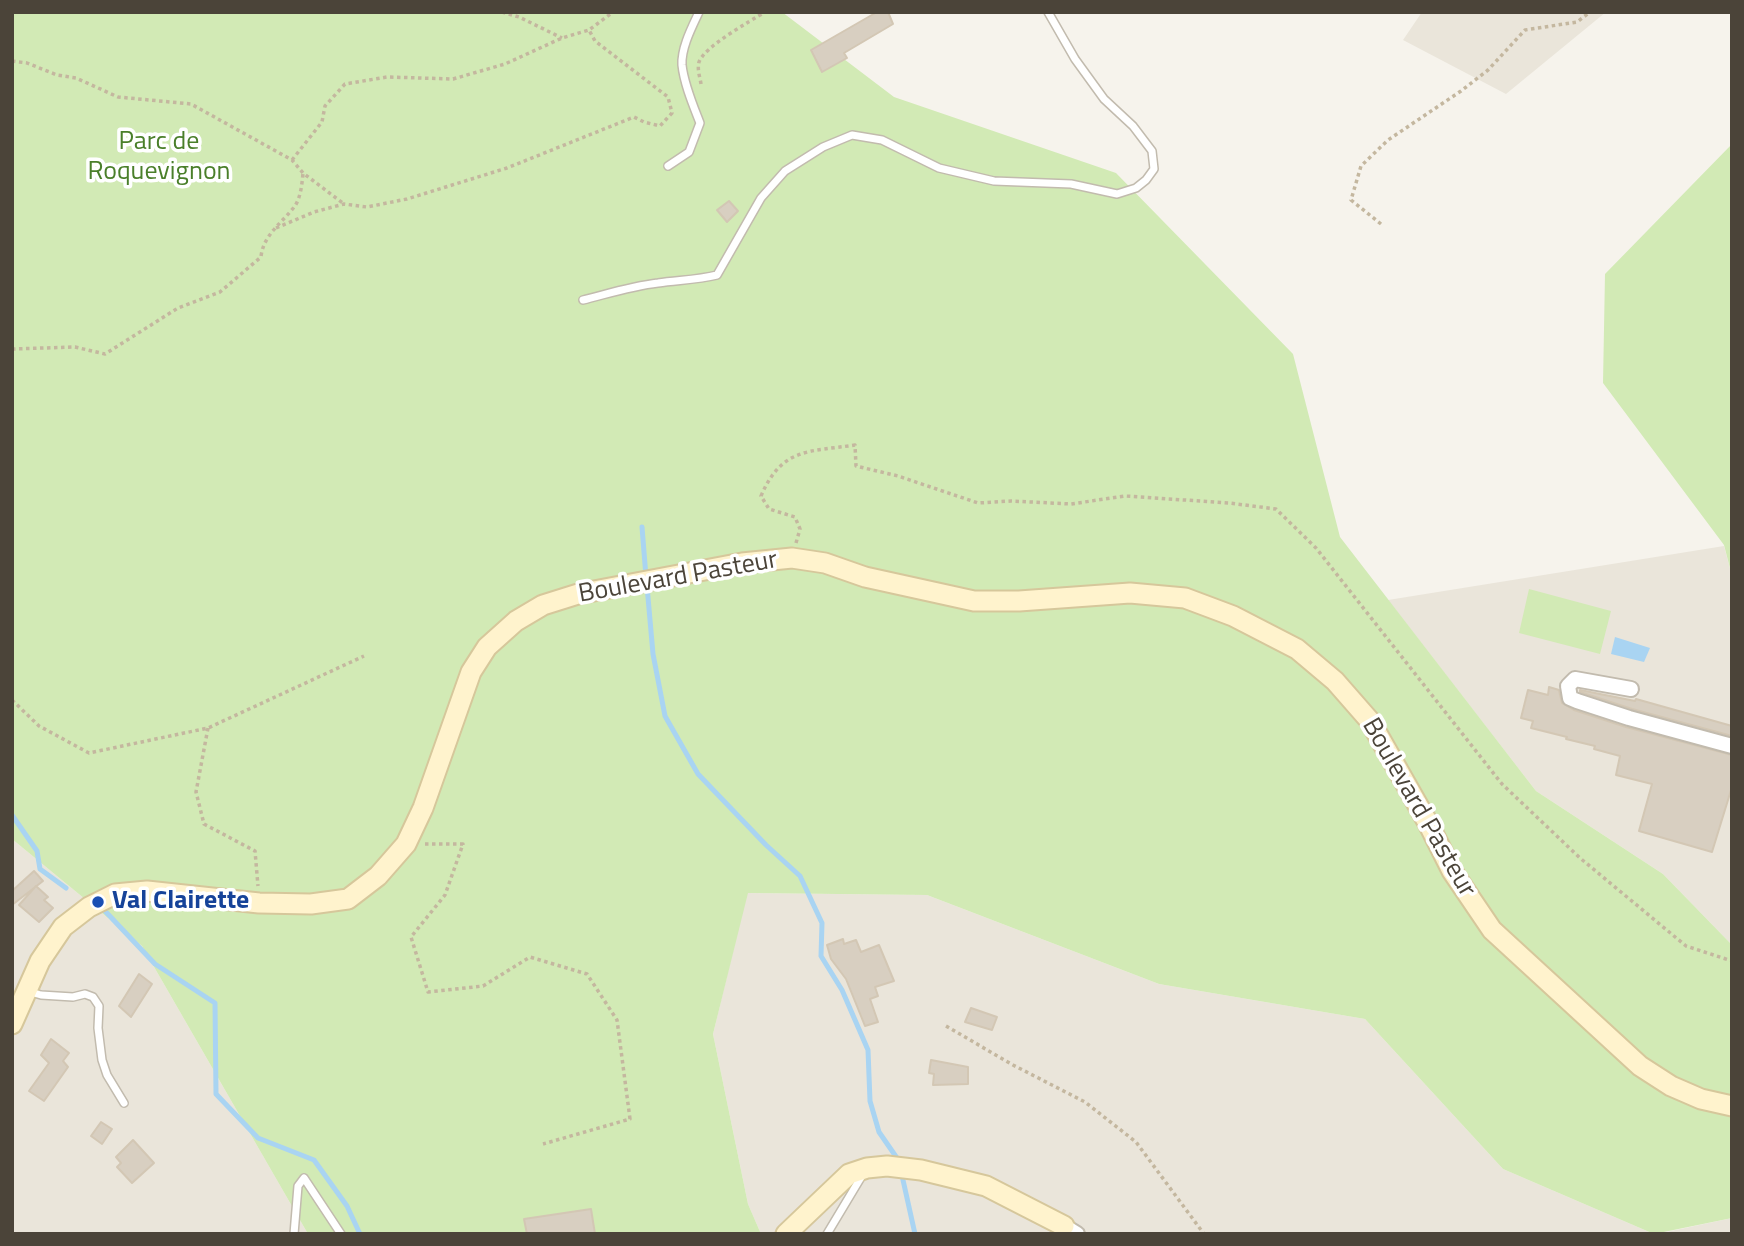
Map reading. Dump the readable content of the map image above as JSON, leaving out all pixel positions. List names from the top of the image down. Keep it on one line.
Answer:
{"streets":{"main road":["Boulevard Pasteur"]},"parks":["Parc de Roquevignon"],"places":["Val Clairette"]}
